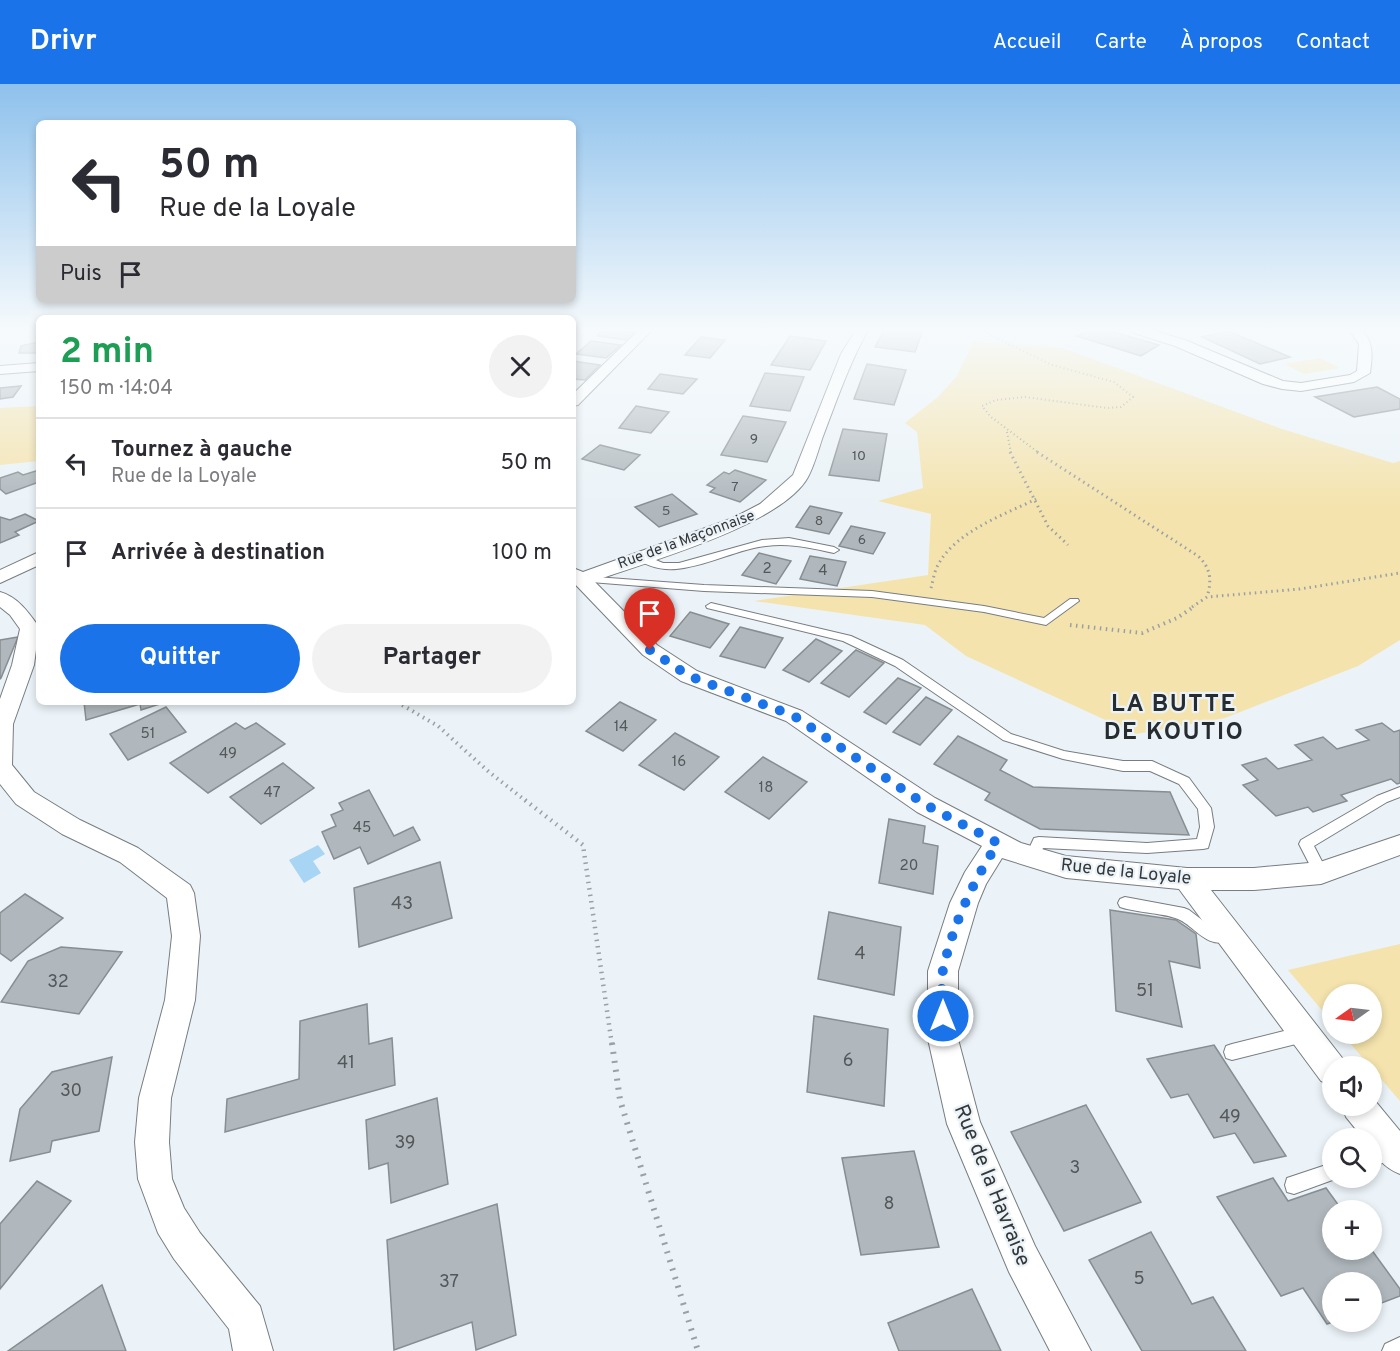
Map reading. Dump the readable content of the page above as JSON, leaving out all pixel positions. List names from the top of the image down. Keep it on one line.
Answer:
{"streets":{"street":["Rue de la Maçonnaise","Rue de la Loyale","Rue de la Havraise"]},"crossings":[["Rue de la Maçonnaise","Rue de la Loyale"],["Rue de la Loyale","Rue de la Havraise"]],"districts":["LA BUTTE DE KOUTIO"],"house_numbers":["9","10","7","5","8","6","2","4","14","51","49","16","18","47","45","20","43","4","32","51","6","41","30","49","39","3","8","5","37"],"north":"left","page":{"header":"Drivr","nav":["Accueil","Carte","À propos","Contact"],"turn":["50 m","Rue de la Loyale"],"then":"Puis","heading":["2 min","150 m · 14:04"],"list":[{"name":"Tournez à gauche","note":"Rue de la Loyale","value":"50 m"},{"name":"Arrivée à destination","value":"100 m"}],"buttons":["Quitter","Partager"],"map_buttons":["+","−"]}}
